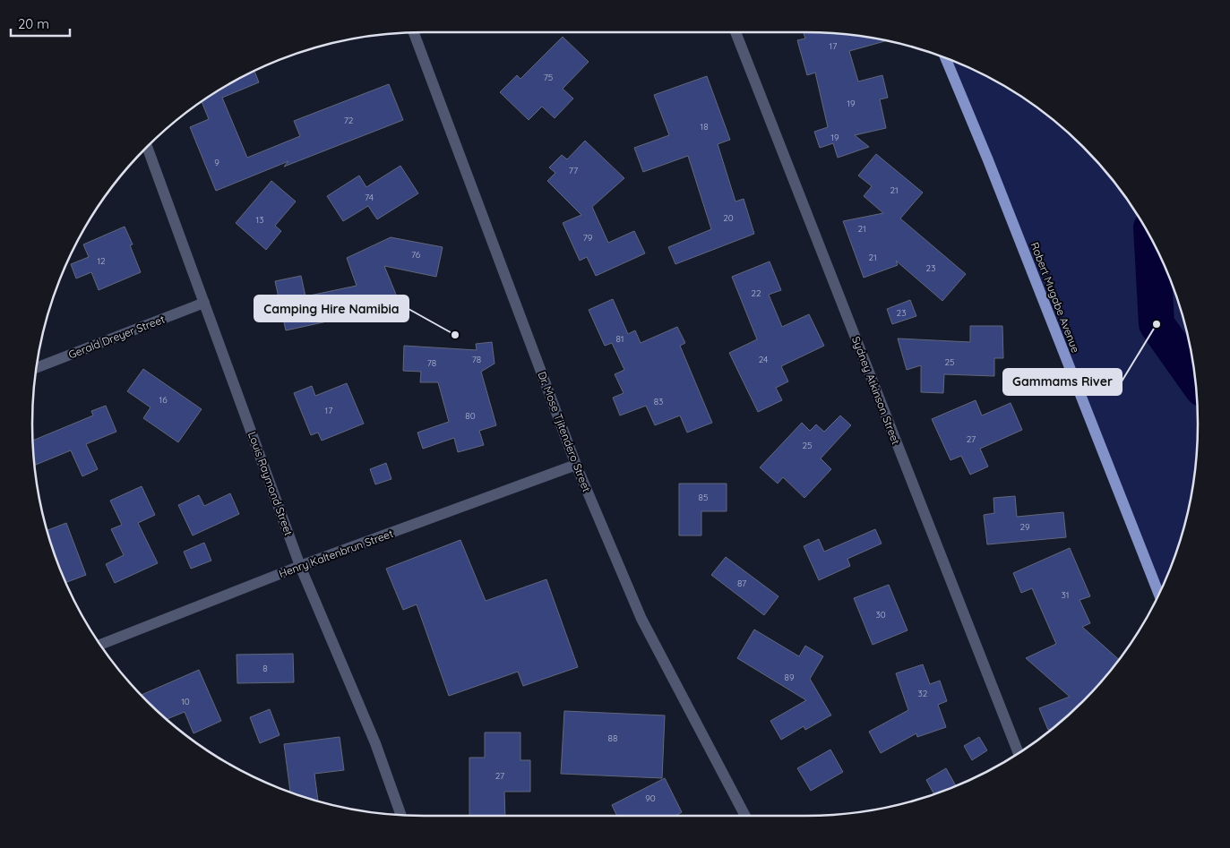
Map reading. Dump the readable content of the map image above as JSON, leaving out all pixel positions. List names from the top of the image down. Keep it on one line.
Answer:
{"streets":{"main road":["Robert Mugabe Avenue"],"street":["Gerald Dreyer Street","Sydney Atkinson Street","Dr. Mose Tjitendero Street","Louis Raymond Street","Henry Kaltenbrun Street"]},"crossings":[["Gerald Dreyer Street","Louis Raymond Street"],["Dr. Mose Tjitendero Street","Henry Kaltenbrun Street"],["Louis Raymond Street","Henry Kaltenbrun Street"]],"places":["Gammams River","Camping Hire Namibia"],"house_numbers":["17","75","19","72","18","19","9","77","21","74","20","13","21","79","76","21","12","23","22","23","81","78","24","25","78","16","83","17","80","27","25","85","29","87","31","30","8","89","32","10","88","27","90"],"scale_bar":"20 m"}
